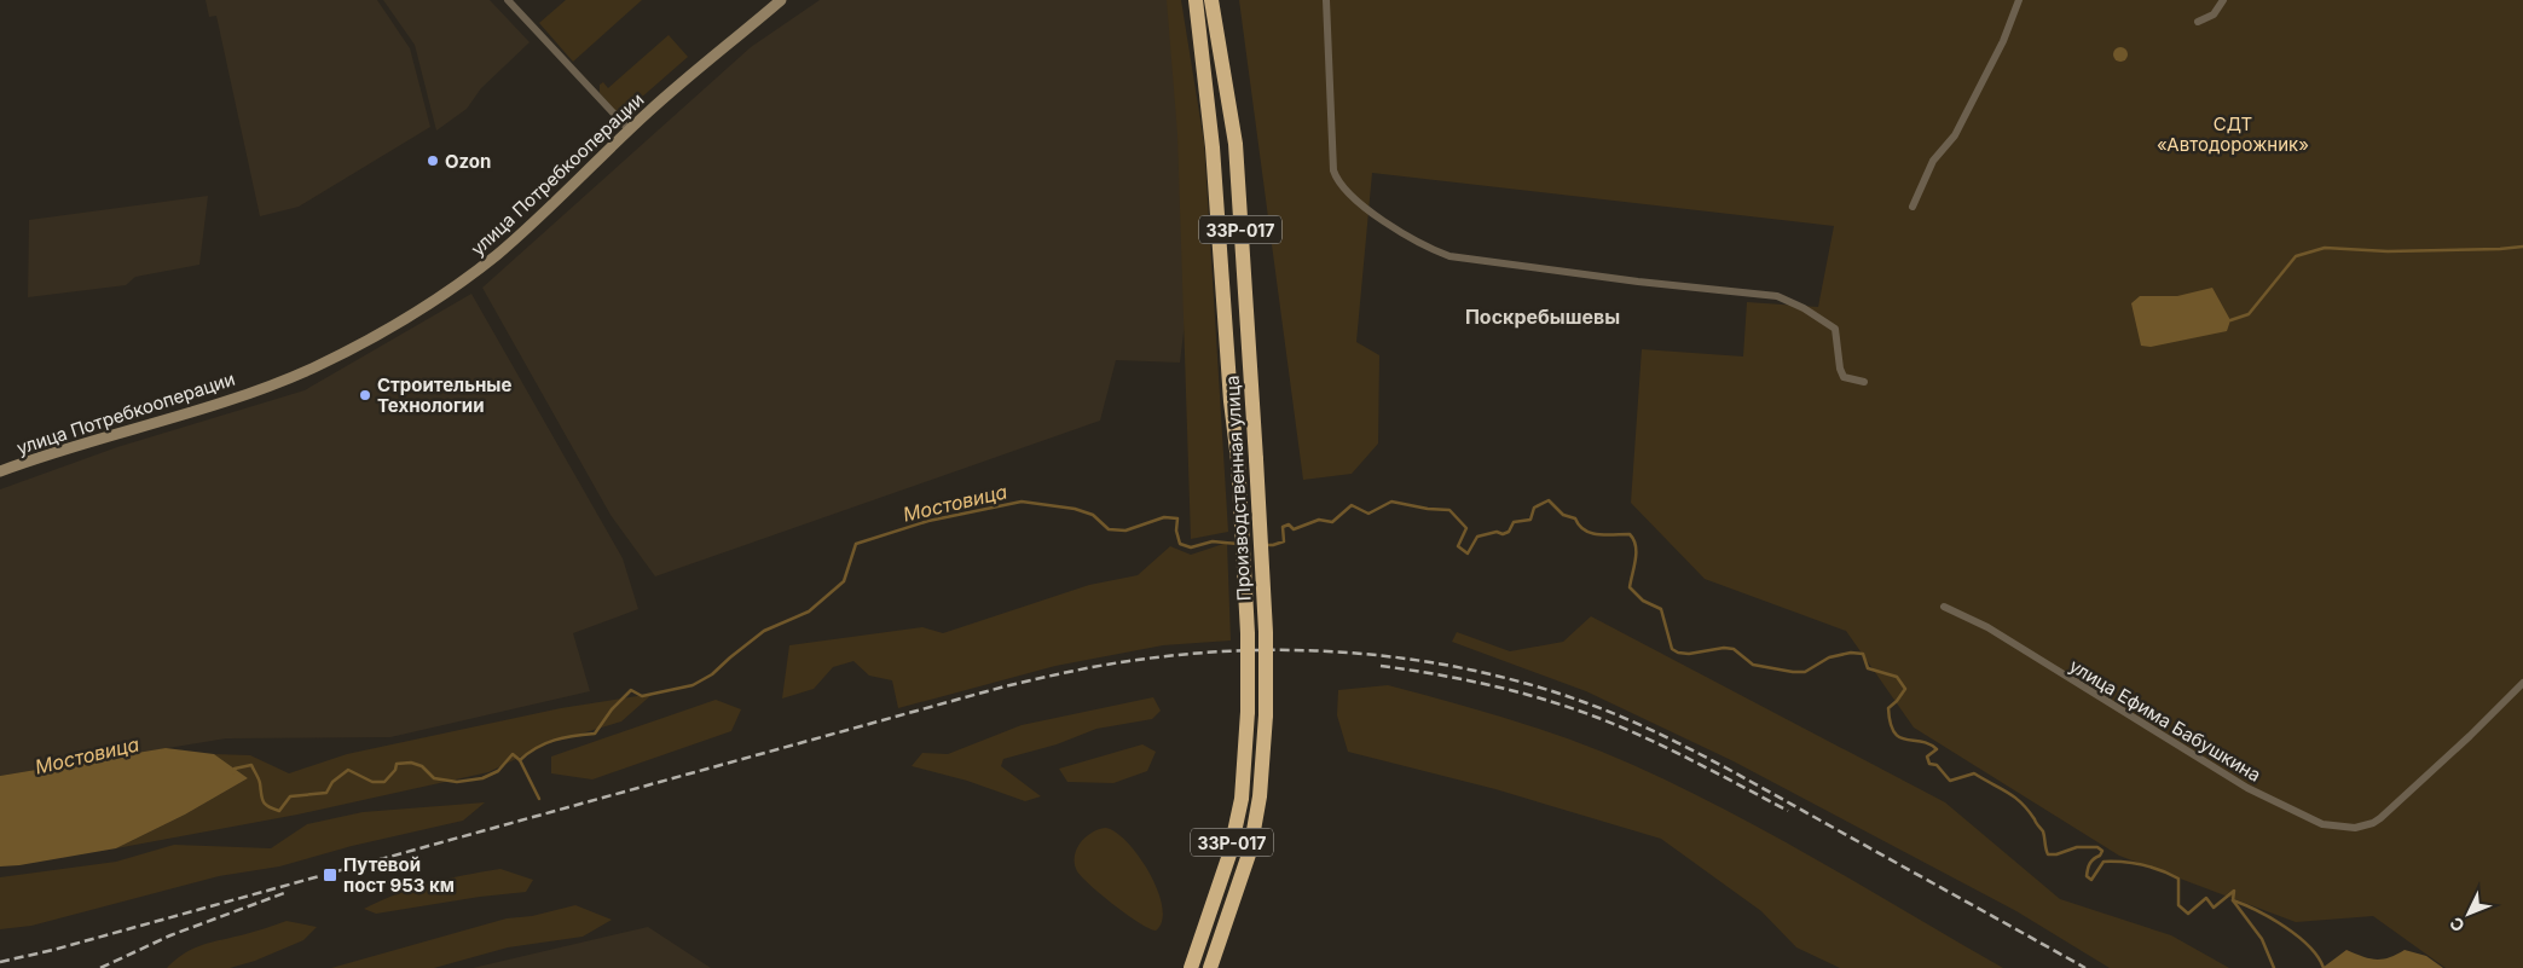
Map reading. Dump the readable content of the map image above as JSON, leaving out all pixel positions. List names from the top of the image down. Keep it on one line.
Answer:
{"streets":{"highway":["33Р-017","Производственная улица"],"main road":["улица Потребкооперации"],"street":["улица Ефима Бабушкина"]},"districts":["Поскребышевы"],"water":["Мостовица"],"parks":["СДТ «Автодорожник»"],"places":{"other":["Ozon","Строительные Технологии"],"transit":["Путевой пост 953 км"]},"north":"bottom left"}
